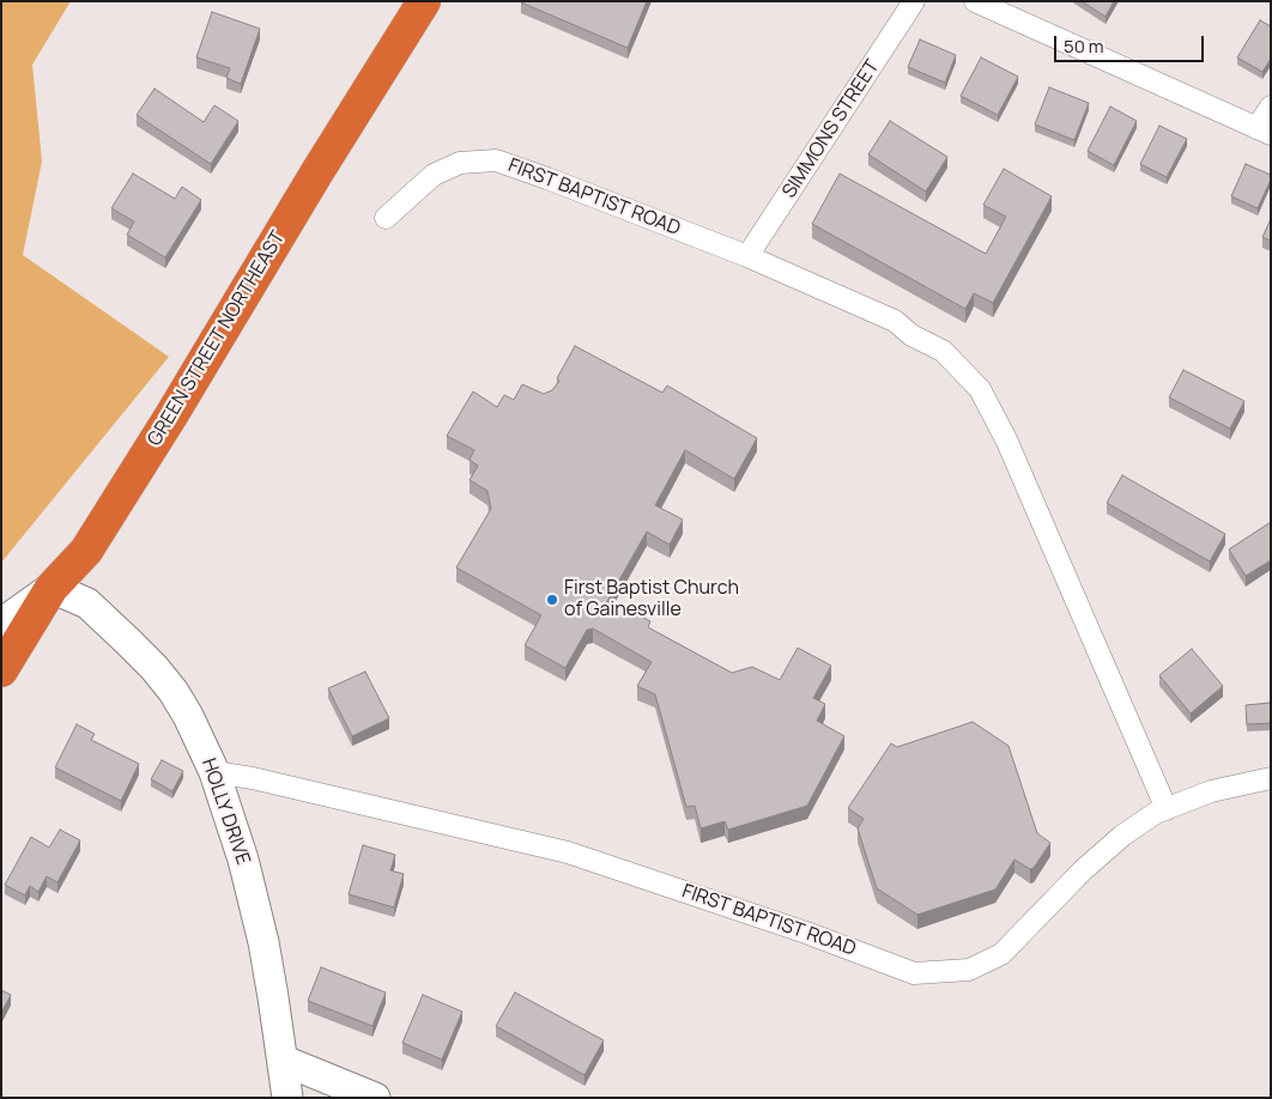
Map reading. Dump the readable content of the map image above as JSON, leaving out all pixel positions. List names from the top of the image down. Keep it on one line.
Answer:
{"streets":{"highway":["GREEN STREET NORTHEAST"],"street":["SIMMONS STREET","FIRST BAPTIST ROAD","HOLLY DRIVE"]},"crossings":[["SIMMONS STREET","FIRST BAPTIST ROAD"],["FIRST BAPTIST ROAD","HOLLY DRIVE"],["GREEN STREET NORTHEAST","HOLLY DRIVE"]],"places":["First Baptist Church of Gainesville"],"scale_bar":"50 m"}
